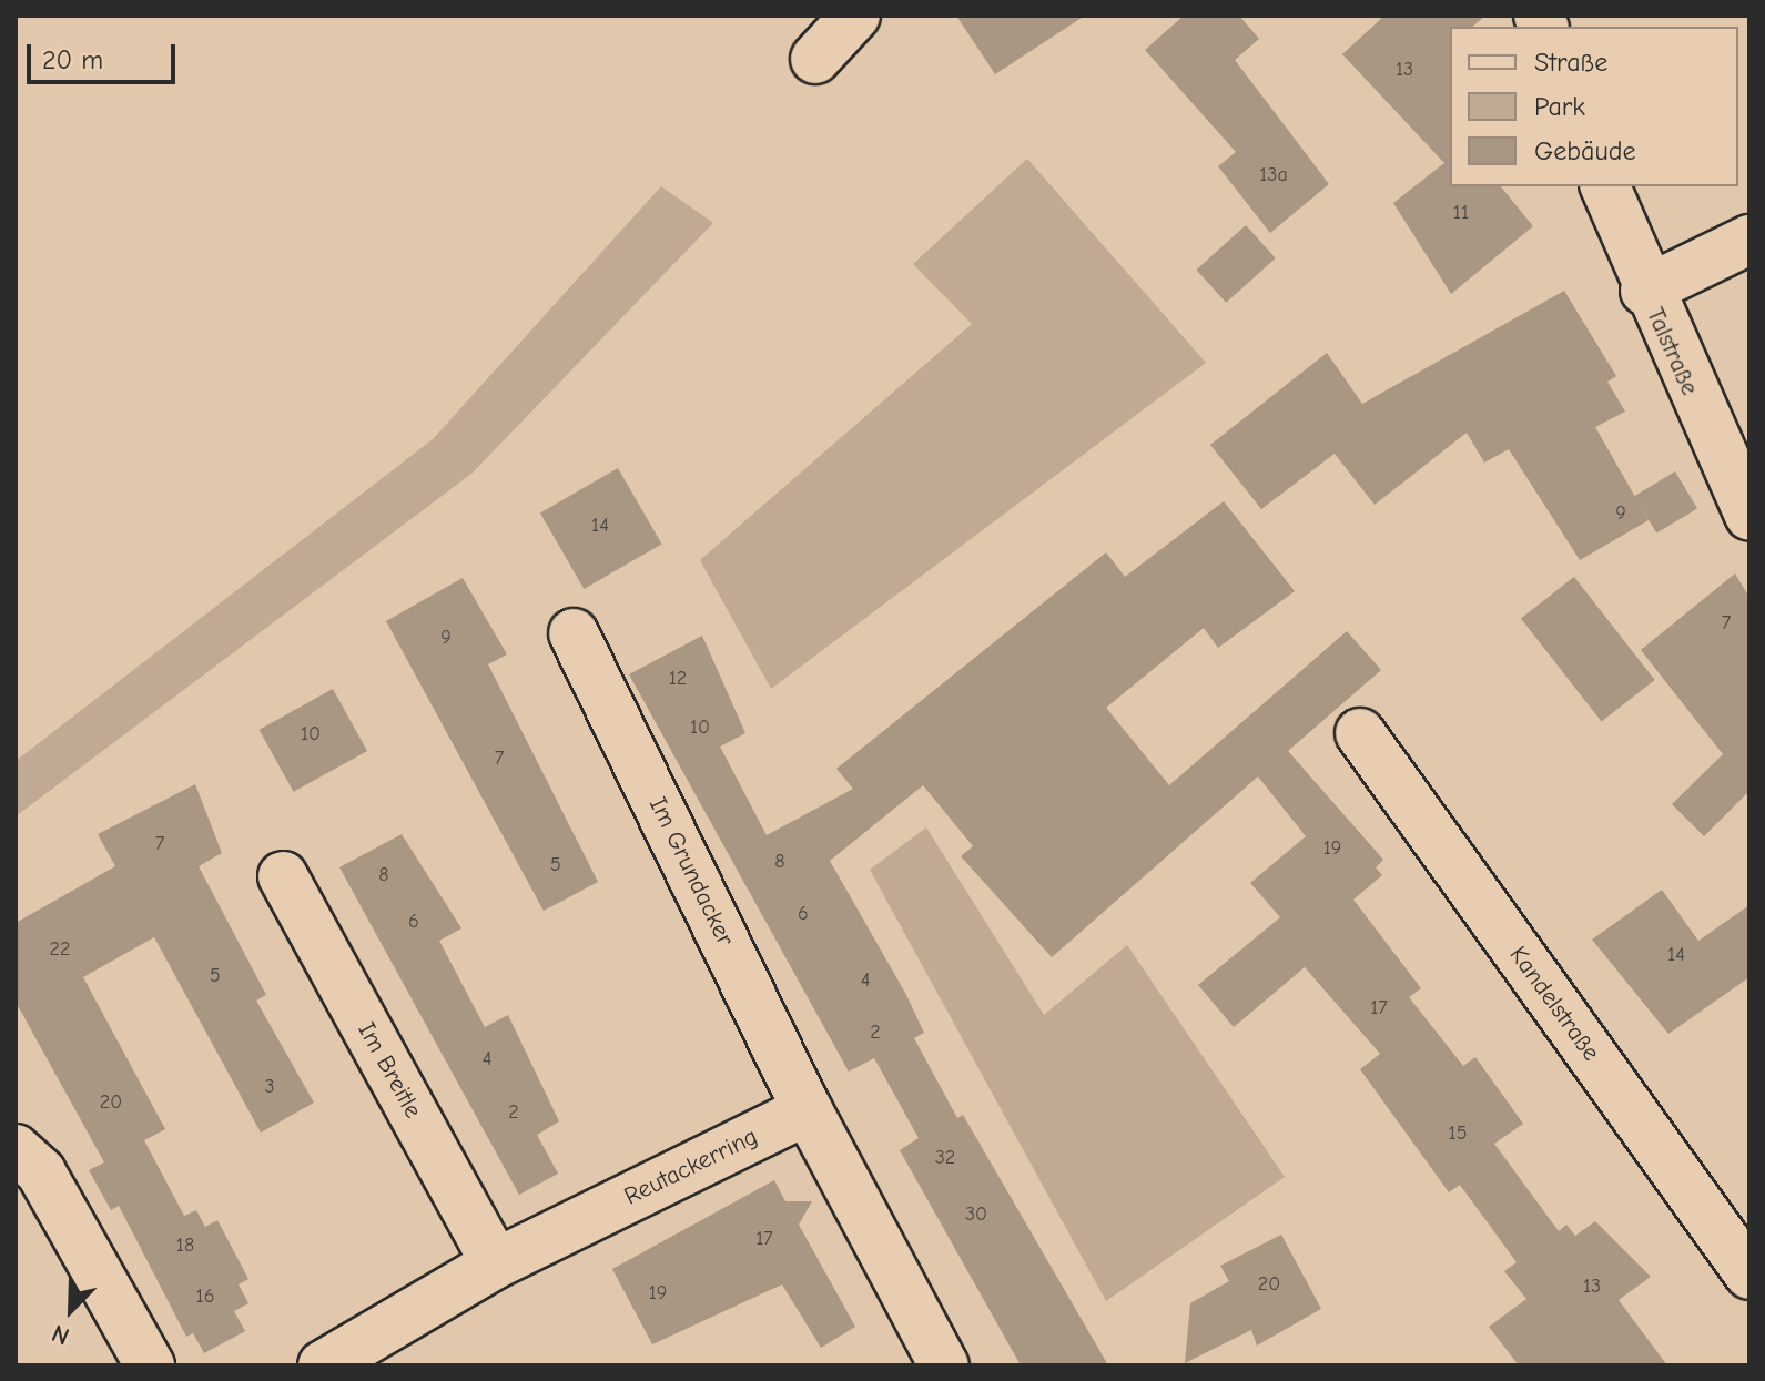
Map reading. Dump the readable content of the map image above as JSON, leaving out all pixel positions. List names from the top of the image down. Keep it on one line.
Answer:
{"streets":{"street":["Talstraße","Im Grundacker","Kandelstraße","Im Breitle","Reutackerring"]},"crossings":[["Im Grundacker","Reutackerring"],["Im Breitle","Reutackerring"]],"house_numbers":["13","13a","11","9","14","7","9","12","10","10","7","7","19","8","5","8","6","6","22","14","5","4","17","2","4","3","20","2","15","32","30","17","18","20","13","19","16"],"legend":["Straße","Park","Gebäude"],"scale_bar":"20 m","north":"bottom left"}
